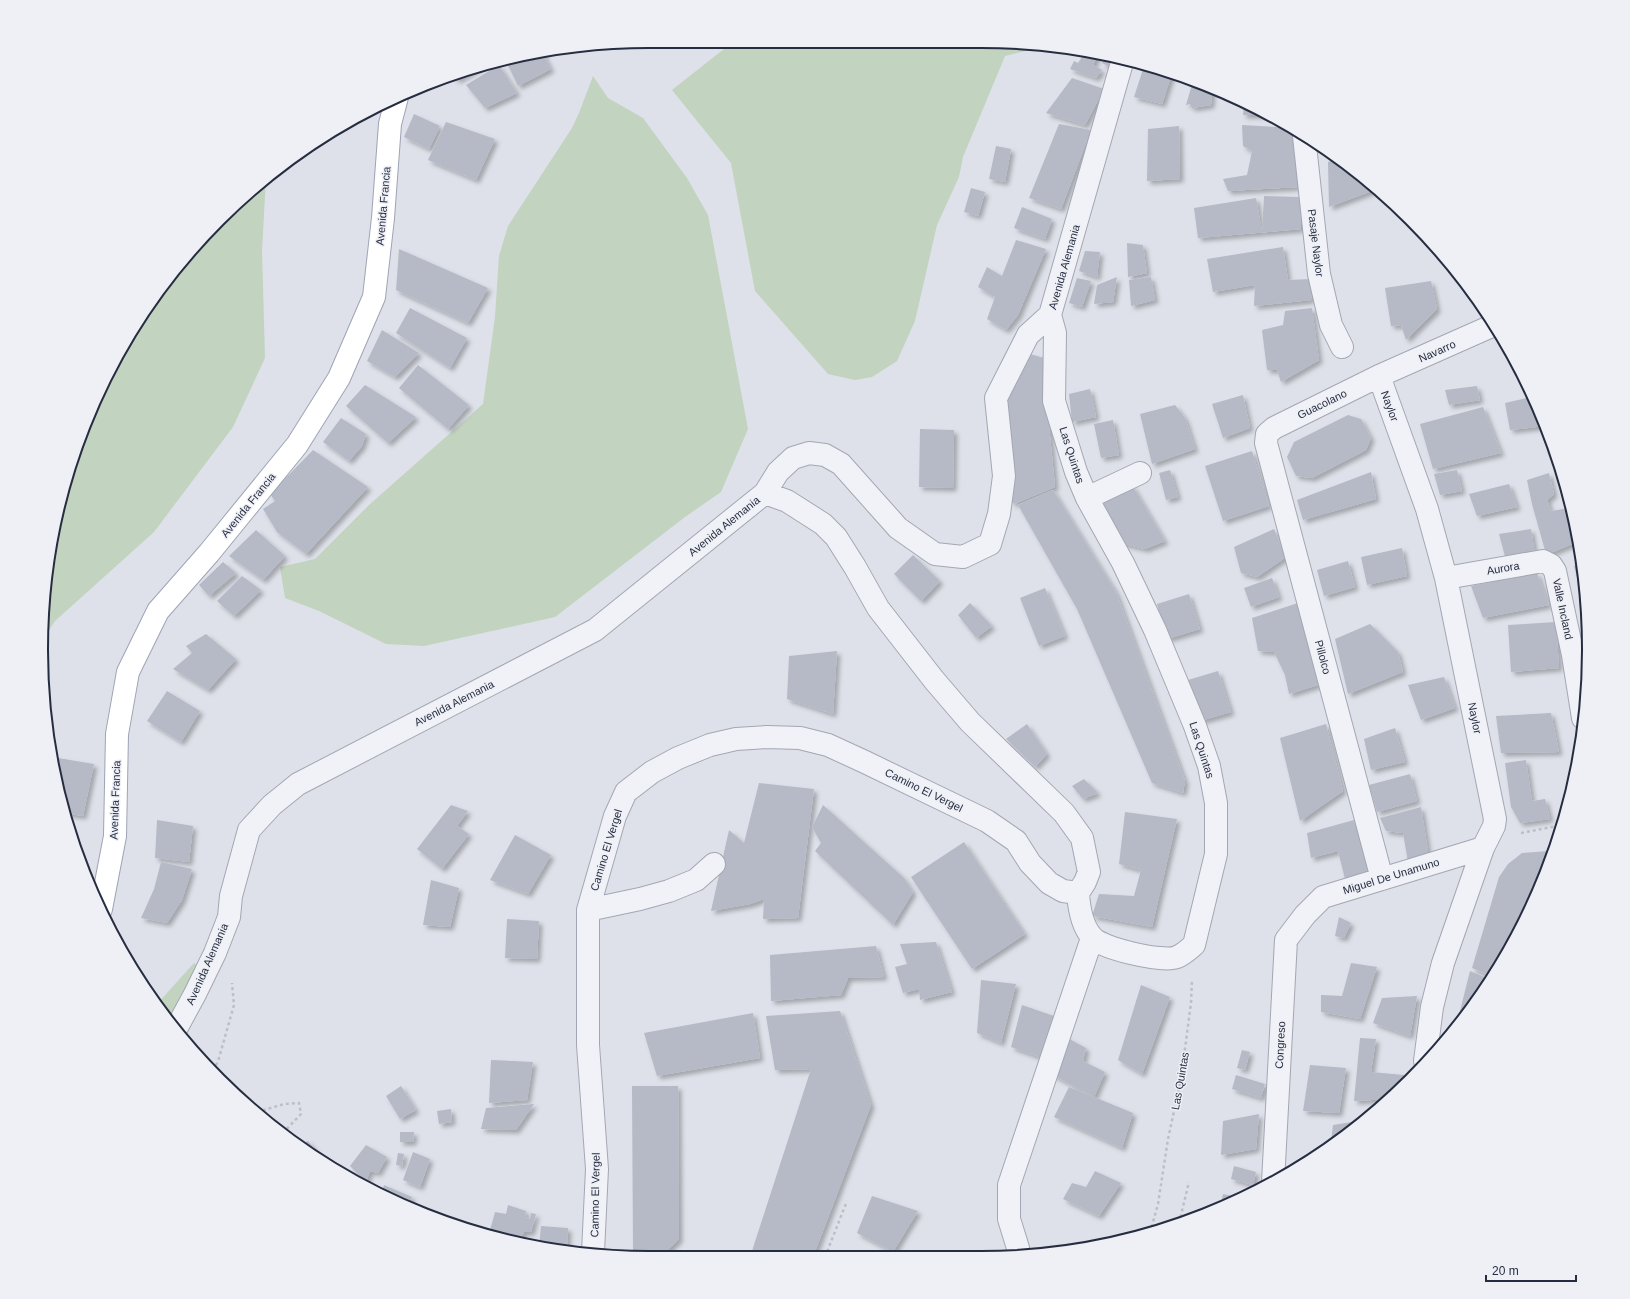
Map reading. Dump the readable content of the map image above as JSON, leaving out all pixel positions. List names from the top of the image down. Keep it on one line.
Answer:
{"streets":{"main road":["Avenida Francia"],"street":["Pasaje Naylor","Avenida Alemania","Navarro","Guacolano","Naylor","Las Quintas","Aurora","Valle Incland","Pillolco","Camino El Vergel","Miguel De Unamuno","Congreso"]},"crossings":[["Avenida Alemania","Las Quintas"],["Navarro","Guacolano"],["Navarro","Naylor"],["Guacolano","Naylor"],["Guacolano","Pillolco"],["Naylor","Aurora"],["Naylor","Miguel De Unamuno"],["Aurora","Valle Incland"],["Pillolco","Miguel De Unamuno"],["Miguel De Unamuno","Congreso"]],"scale_bar":"20 m"}
